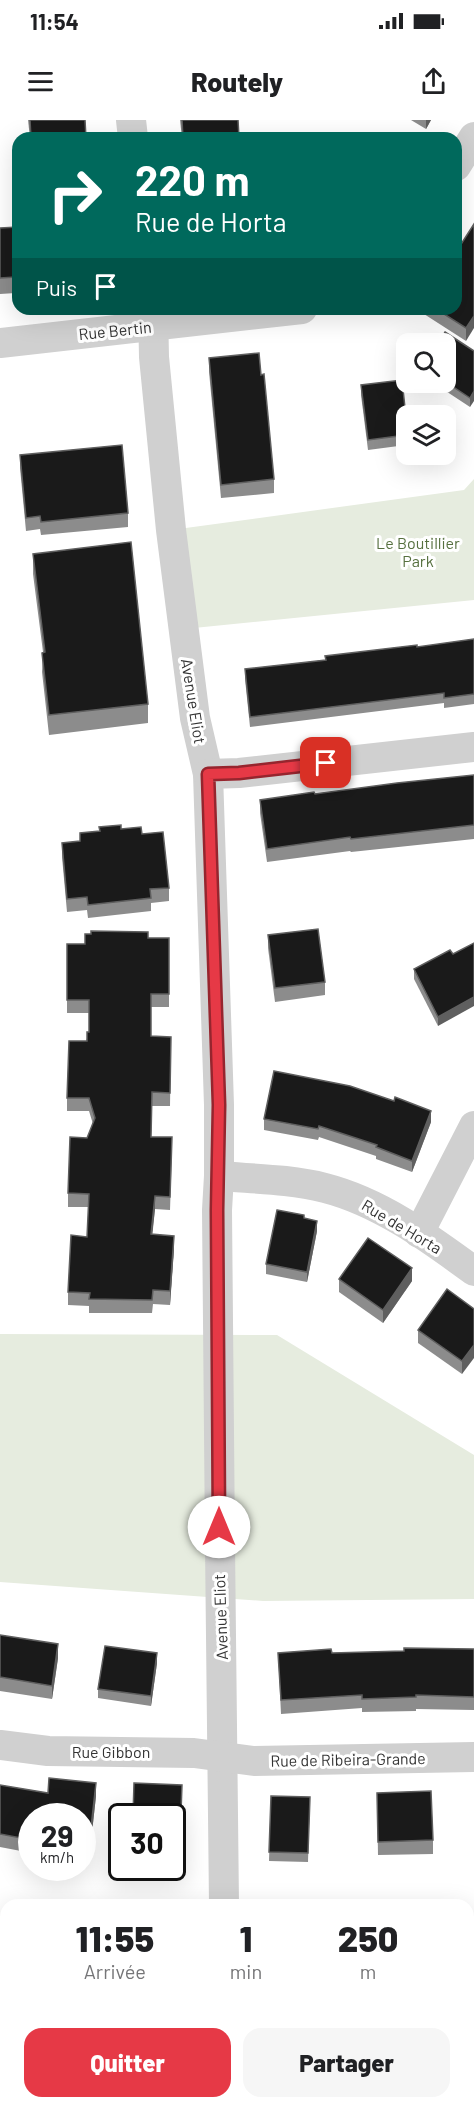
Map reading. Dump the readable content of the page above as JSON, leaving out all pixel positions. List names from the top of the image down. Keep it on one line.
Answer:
{"streets":{"street":["Rue Bertin","Avenue Eliot","Rue de Horta","Rue Gibbon","Rue de Ribeira-Grande"]},"crossings":[["Rue Bertin","Avenue Eliot"],["Avenue Eliot","Rue de Horta"],["Avenue Eliot","Rue Gibbon"],["Avenue Eliot","Rue de Ribeira-Grande"],["Rue Gibbon","Rue de Ribeira-Grande"]],"parks":["Le Boutillier Park"],"page":{"status":"11:54","header":"Routely","turn":["220 m","Rue de Horta"],"then":"Puis","speed":"29 km/h","limit":"30","eta":["11:55","Arrivée","1","min","250","m"],"buttons":["Quitter","Partager"]}}
